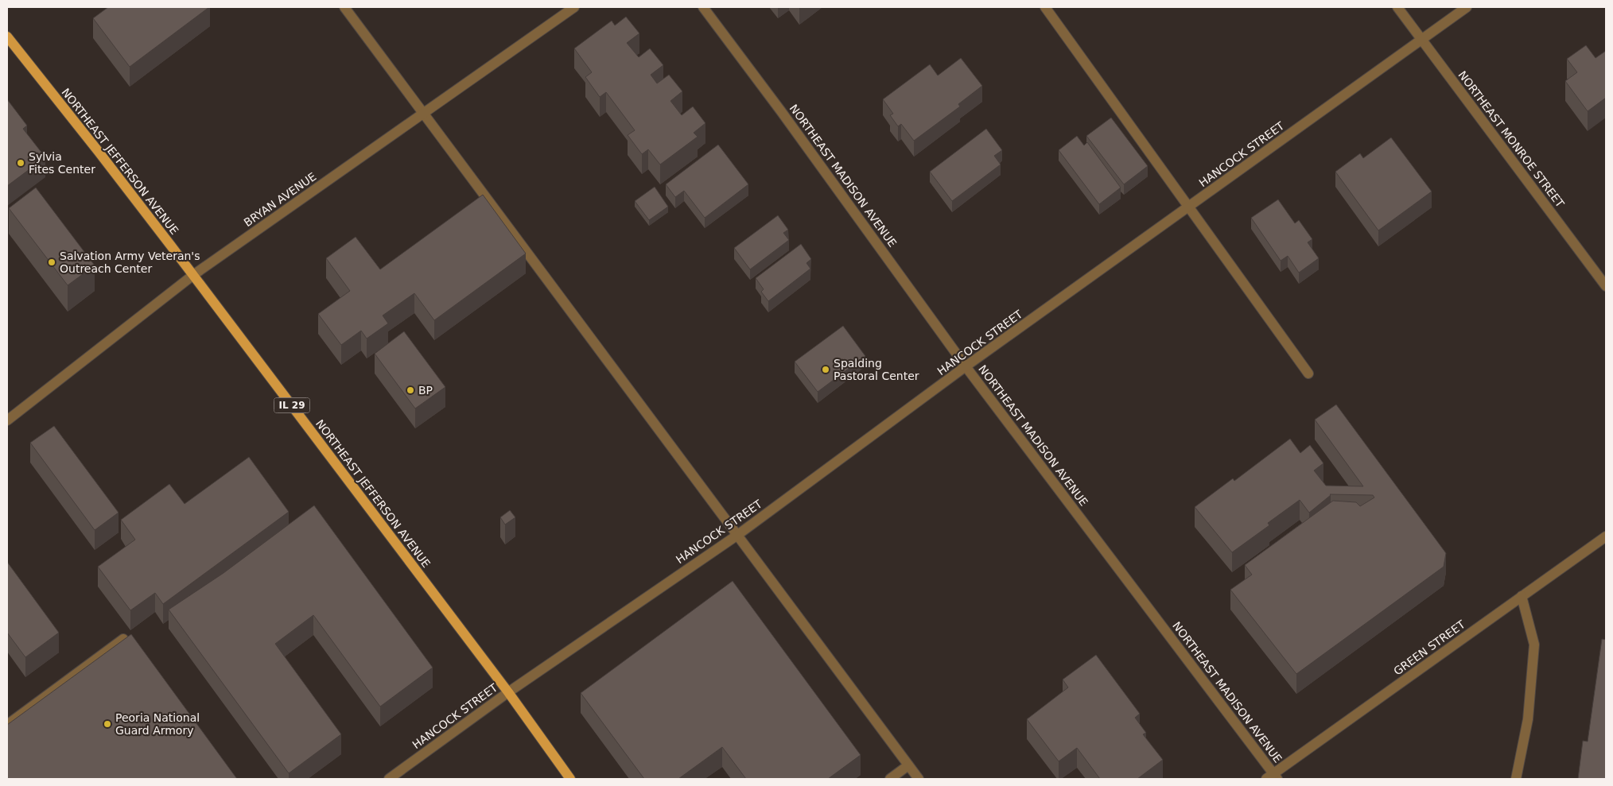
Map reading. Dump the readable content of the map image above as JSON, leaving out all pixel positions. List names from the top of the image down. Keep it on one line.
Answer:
{"streets":{"main road":["NORTHEAST JEFFERSON AVENUE","IL 29"],"street":["NORTHEAST MONROE STREET","HANCOCK STREET","NORTHEAST MADISON AVENUE","BRYAN AVENUE","GREEN STREET"]},"crossings":[["NORTHEAST MONROE STREET","HANCOCK STREET"],["HANCOCK STREET","NORTHEAST JEFFERSON AVENUE"],["HANCOCK STREET","NORTHEAST MADISON AVENUE"],["NORTHEAST JEFFERSON AVENUE","BRYAN AVENUE"],["NORTHEAST MADISON AVENUE","GREEN STREET"]],"places":["Sylvia Fites Center","Salvation Army Veteran's Outreach Center","Spalding Pastoral Center","BP","Peoria National Guard Armory"]}
